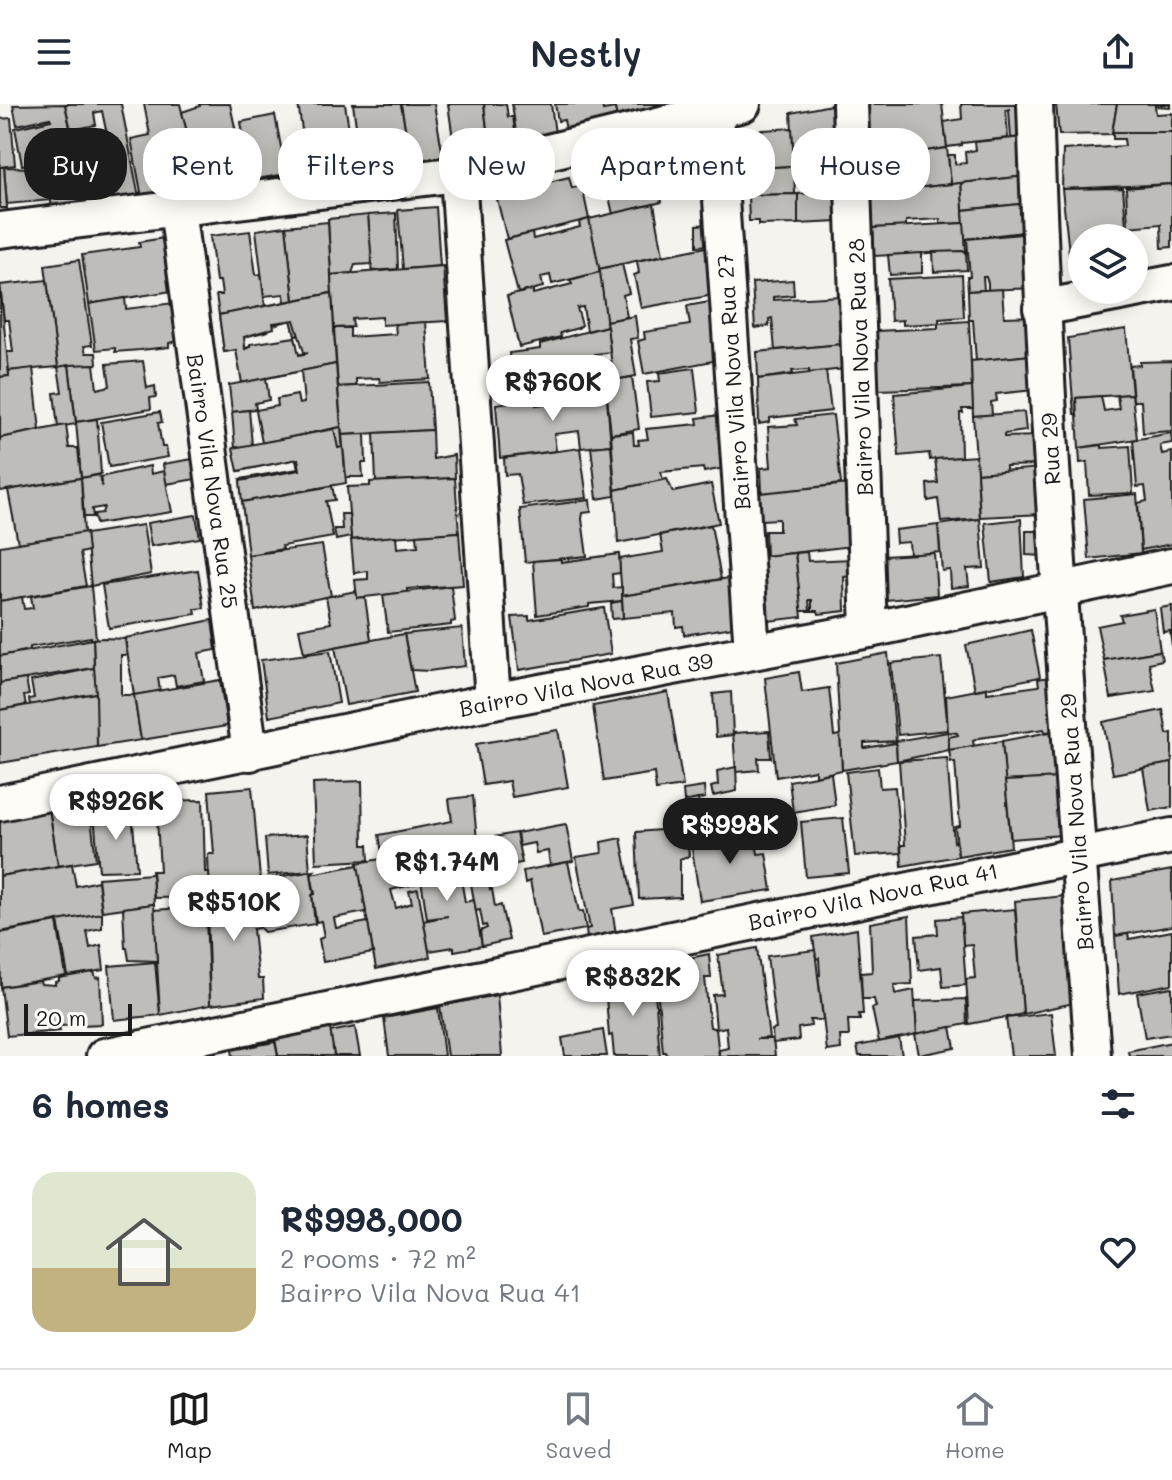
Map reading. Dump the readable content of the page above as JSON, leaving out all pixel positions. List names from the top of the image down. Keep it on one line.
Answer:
{"streets":{"street":["Bairro Vila Nova Rua 28","Bairro Vila Nova Rua 27","Rua 29","Bairro Vila Nova Rua 25","Bairro Vila Nova Rua 39","Bairro Vila Nova Rua 29","Bairro Vila Nova Rua 41"]},"crossings":[["Bairro Vila Nova Rua 28","Bairro Vila Nova Rua 39"],["Bairro Vila Nova Rua 27","Bairro Vila Nova Rua 39"],["Rua 29","Bairro Vila Nova Rua 39"],["Rua 29","Bairro Vila Nova Rua 29"],["Bairro Vila Nova Rua 25","Bairro Vila Nova Rua 39"],["Bairro Vila Nova Rua 39","Bairro Vila Nova Rua 29"],["Bairro Vila Nova Rua 29","Bairro Vila Nova Rua 41"]],"scale_bar":"20 m","page":{"header":"Nestly","chip":["Buy","Rent","Filters","New","Apartment","House"],"price":["R$760K","R$926K","R$998K","R$1.74M","R$510K","R$832K"],"scale":"20 m","heading":"6 homes","list":[{"name":"R$998,000","note":"2 rooms · 72 m² · Bairro Vila Nova Rua 41"}],"tabs":["Map","Saved","Home"]}}
